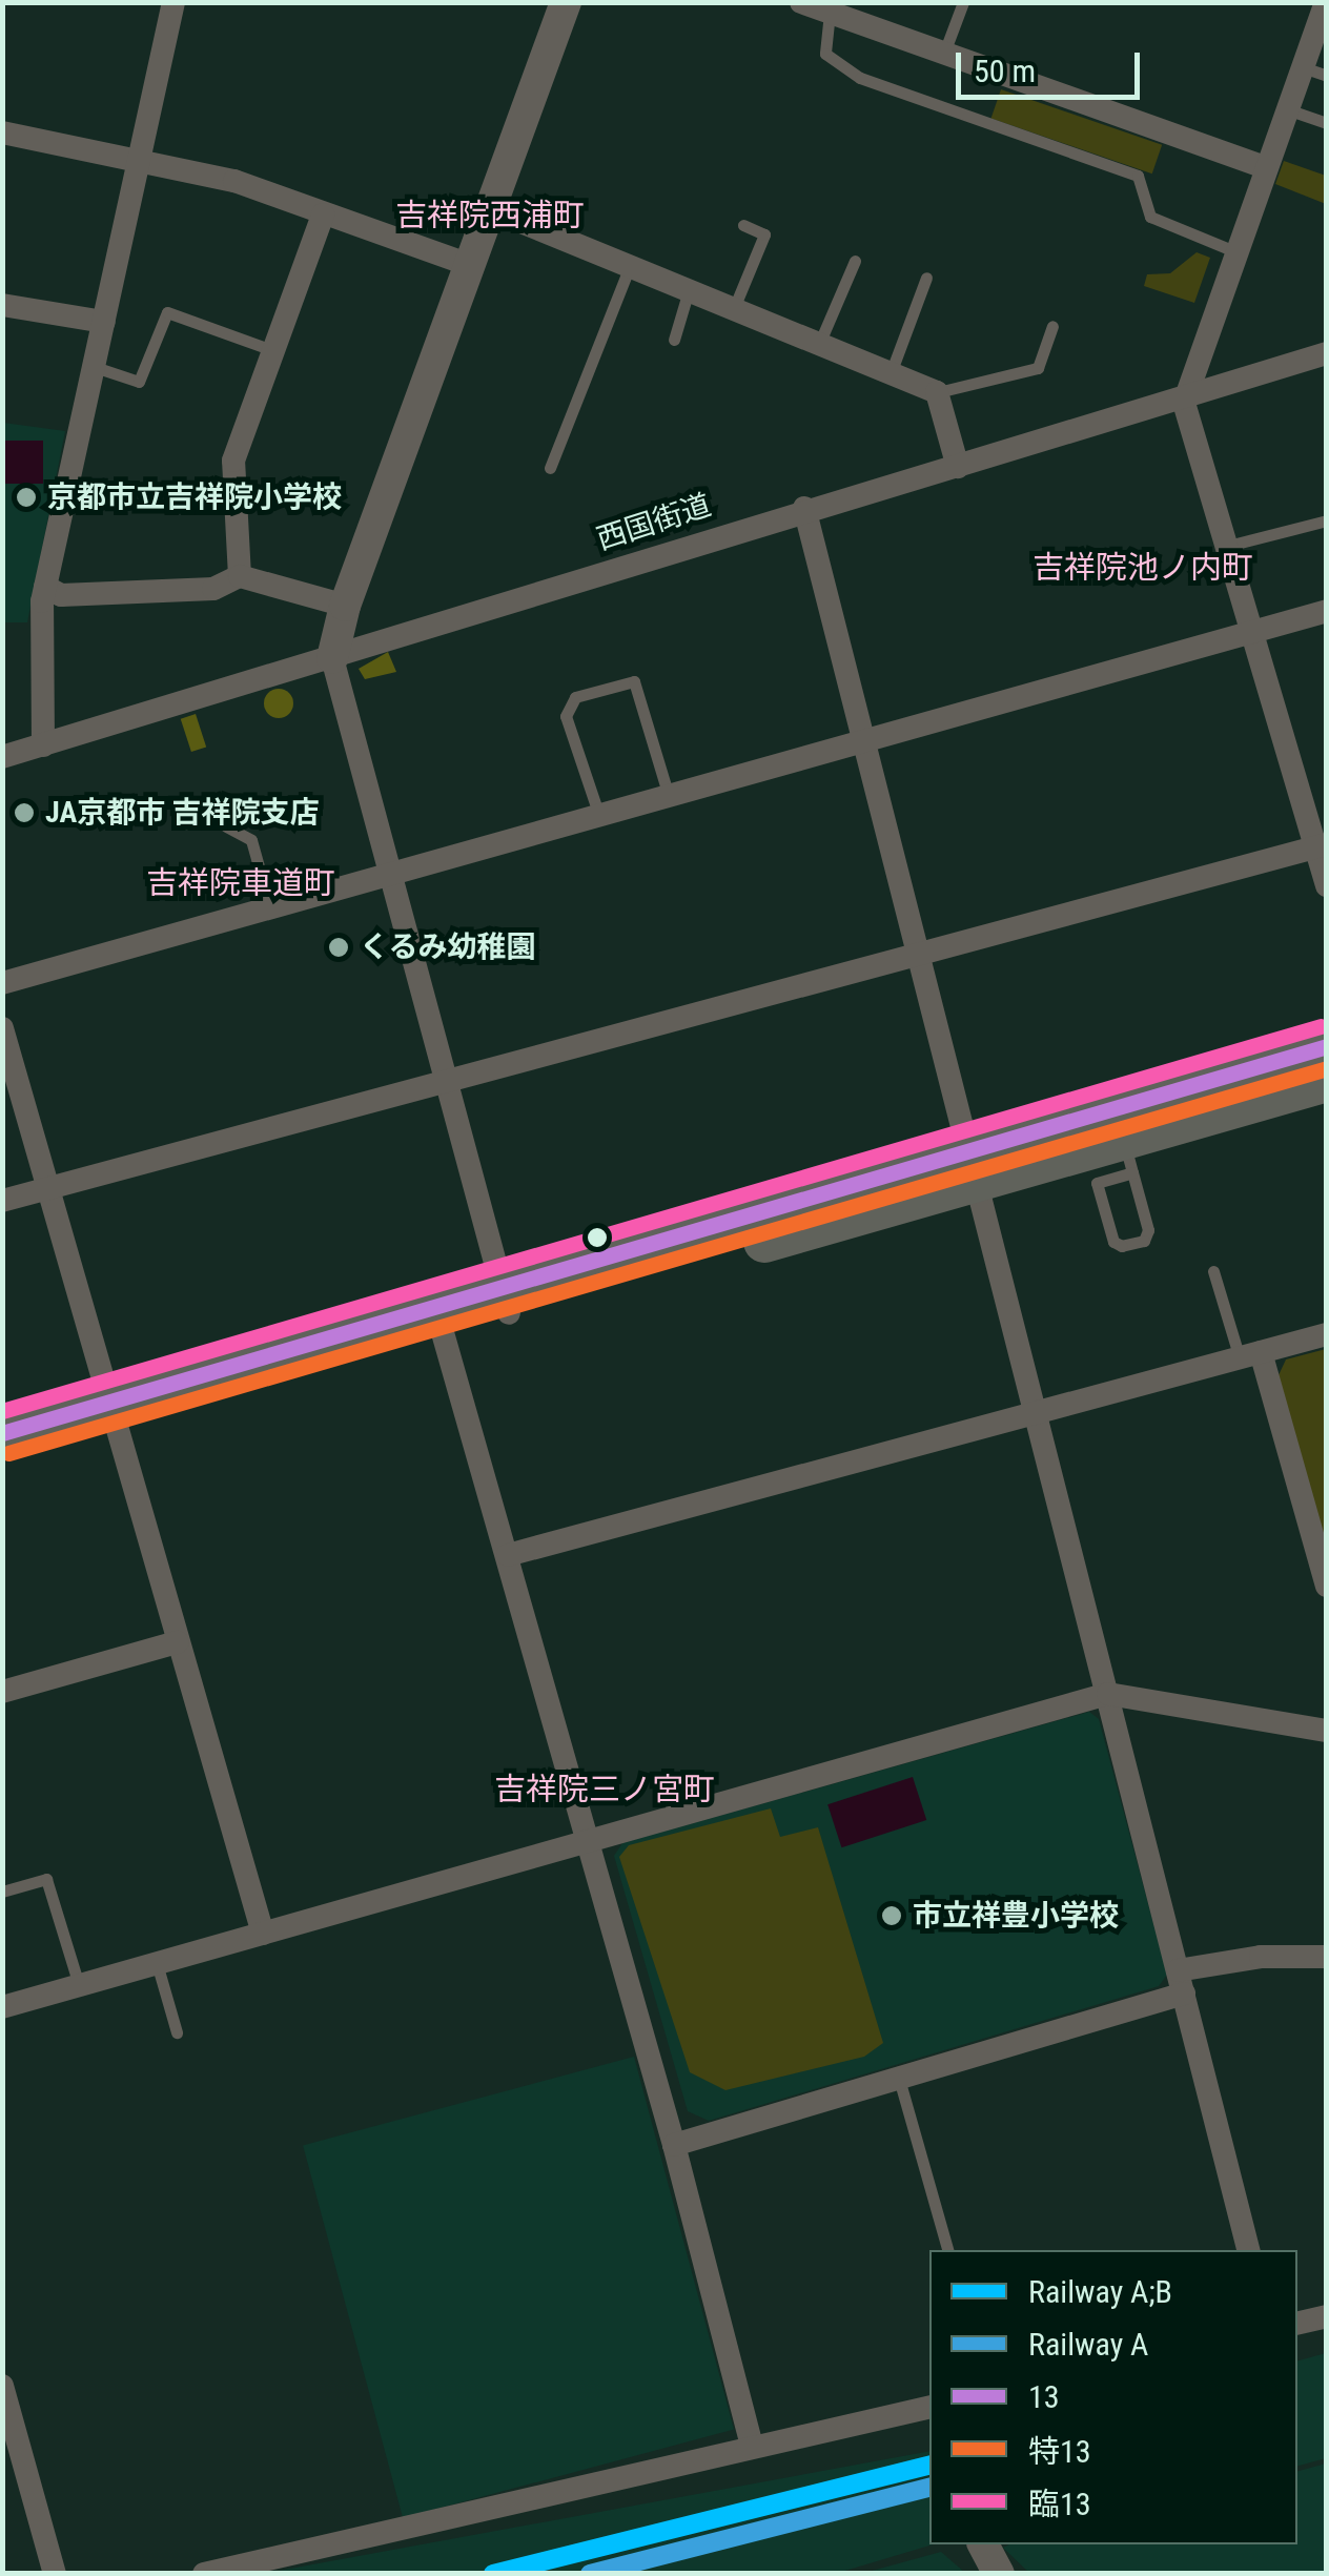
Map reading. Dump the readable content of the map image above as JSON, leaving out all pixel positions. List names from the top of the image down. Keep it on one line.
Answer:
{"streets":{"street":["西国街道"]},"districts":["吉祥院西浦町","吉祥院池ノ内町","吉祥院車道町","吉祥院三ノ宮町"],"places":["京都市立吉祥院小学校","JA京都市 吉祥院支店","くるみ幼稚園","市立祥豊小学校"],"lines":["transit line 臨13","transit line 13","transit line 特13","rail line A;B","rail line A"],"legend":["Railway A;B","Railway A","13","特13","臨13"],"scale_bar":"50 m"}
